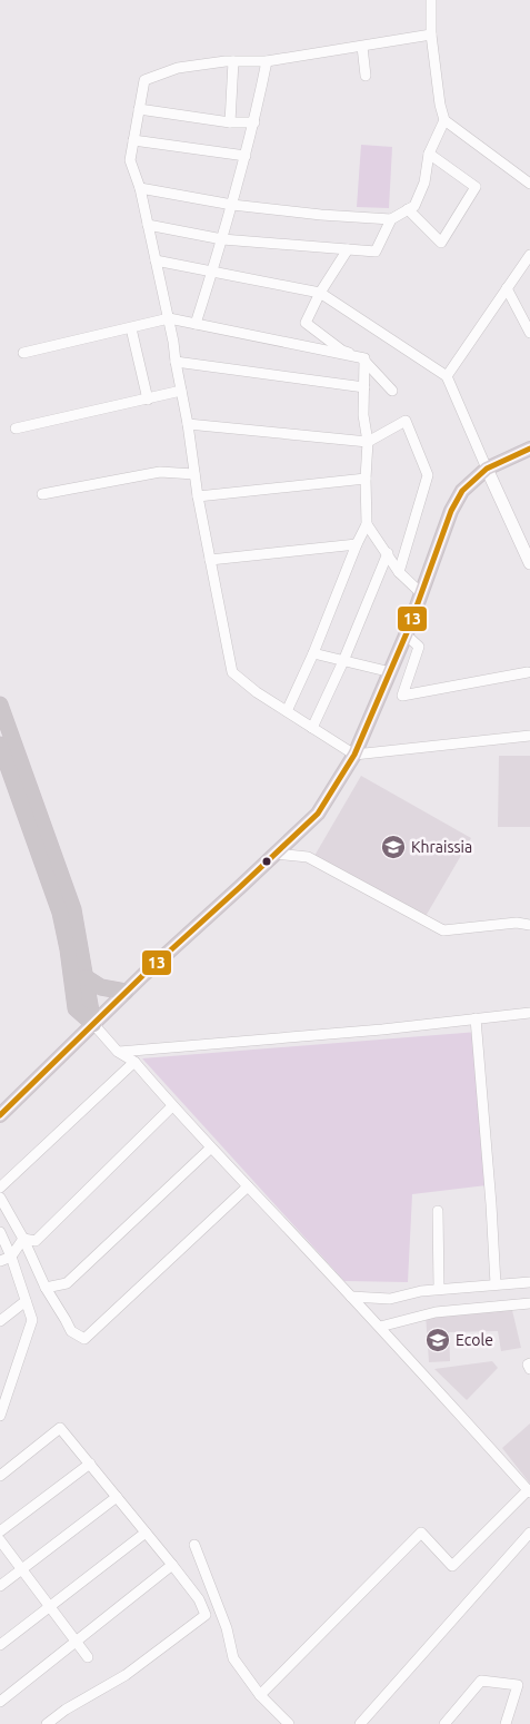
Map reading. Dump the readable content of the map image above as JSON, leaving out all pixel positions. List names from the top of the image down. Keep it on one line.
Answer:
{"places":{"school or university":["Khraissia","Ecole"]},"lines":["transit line 13"]}
